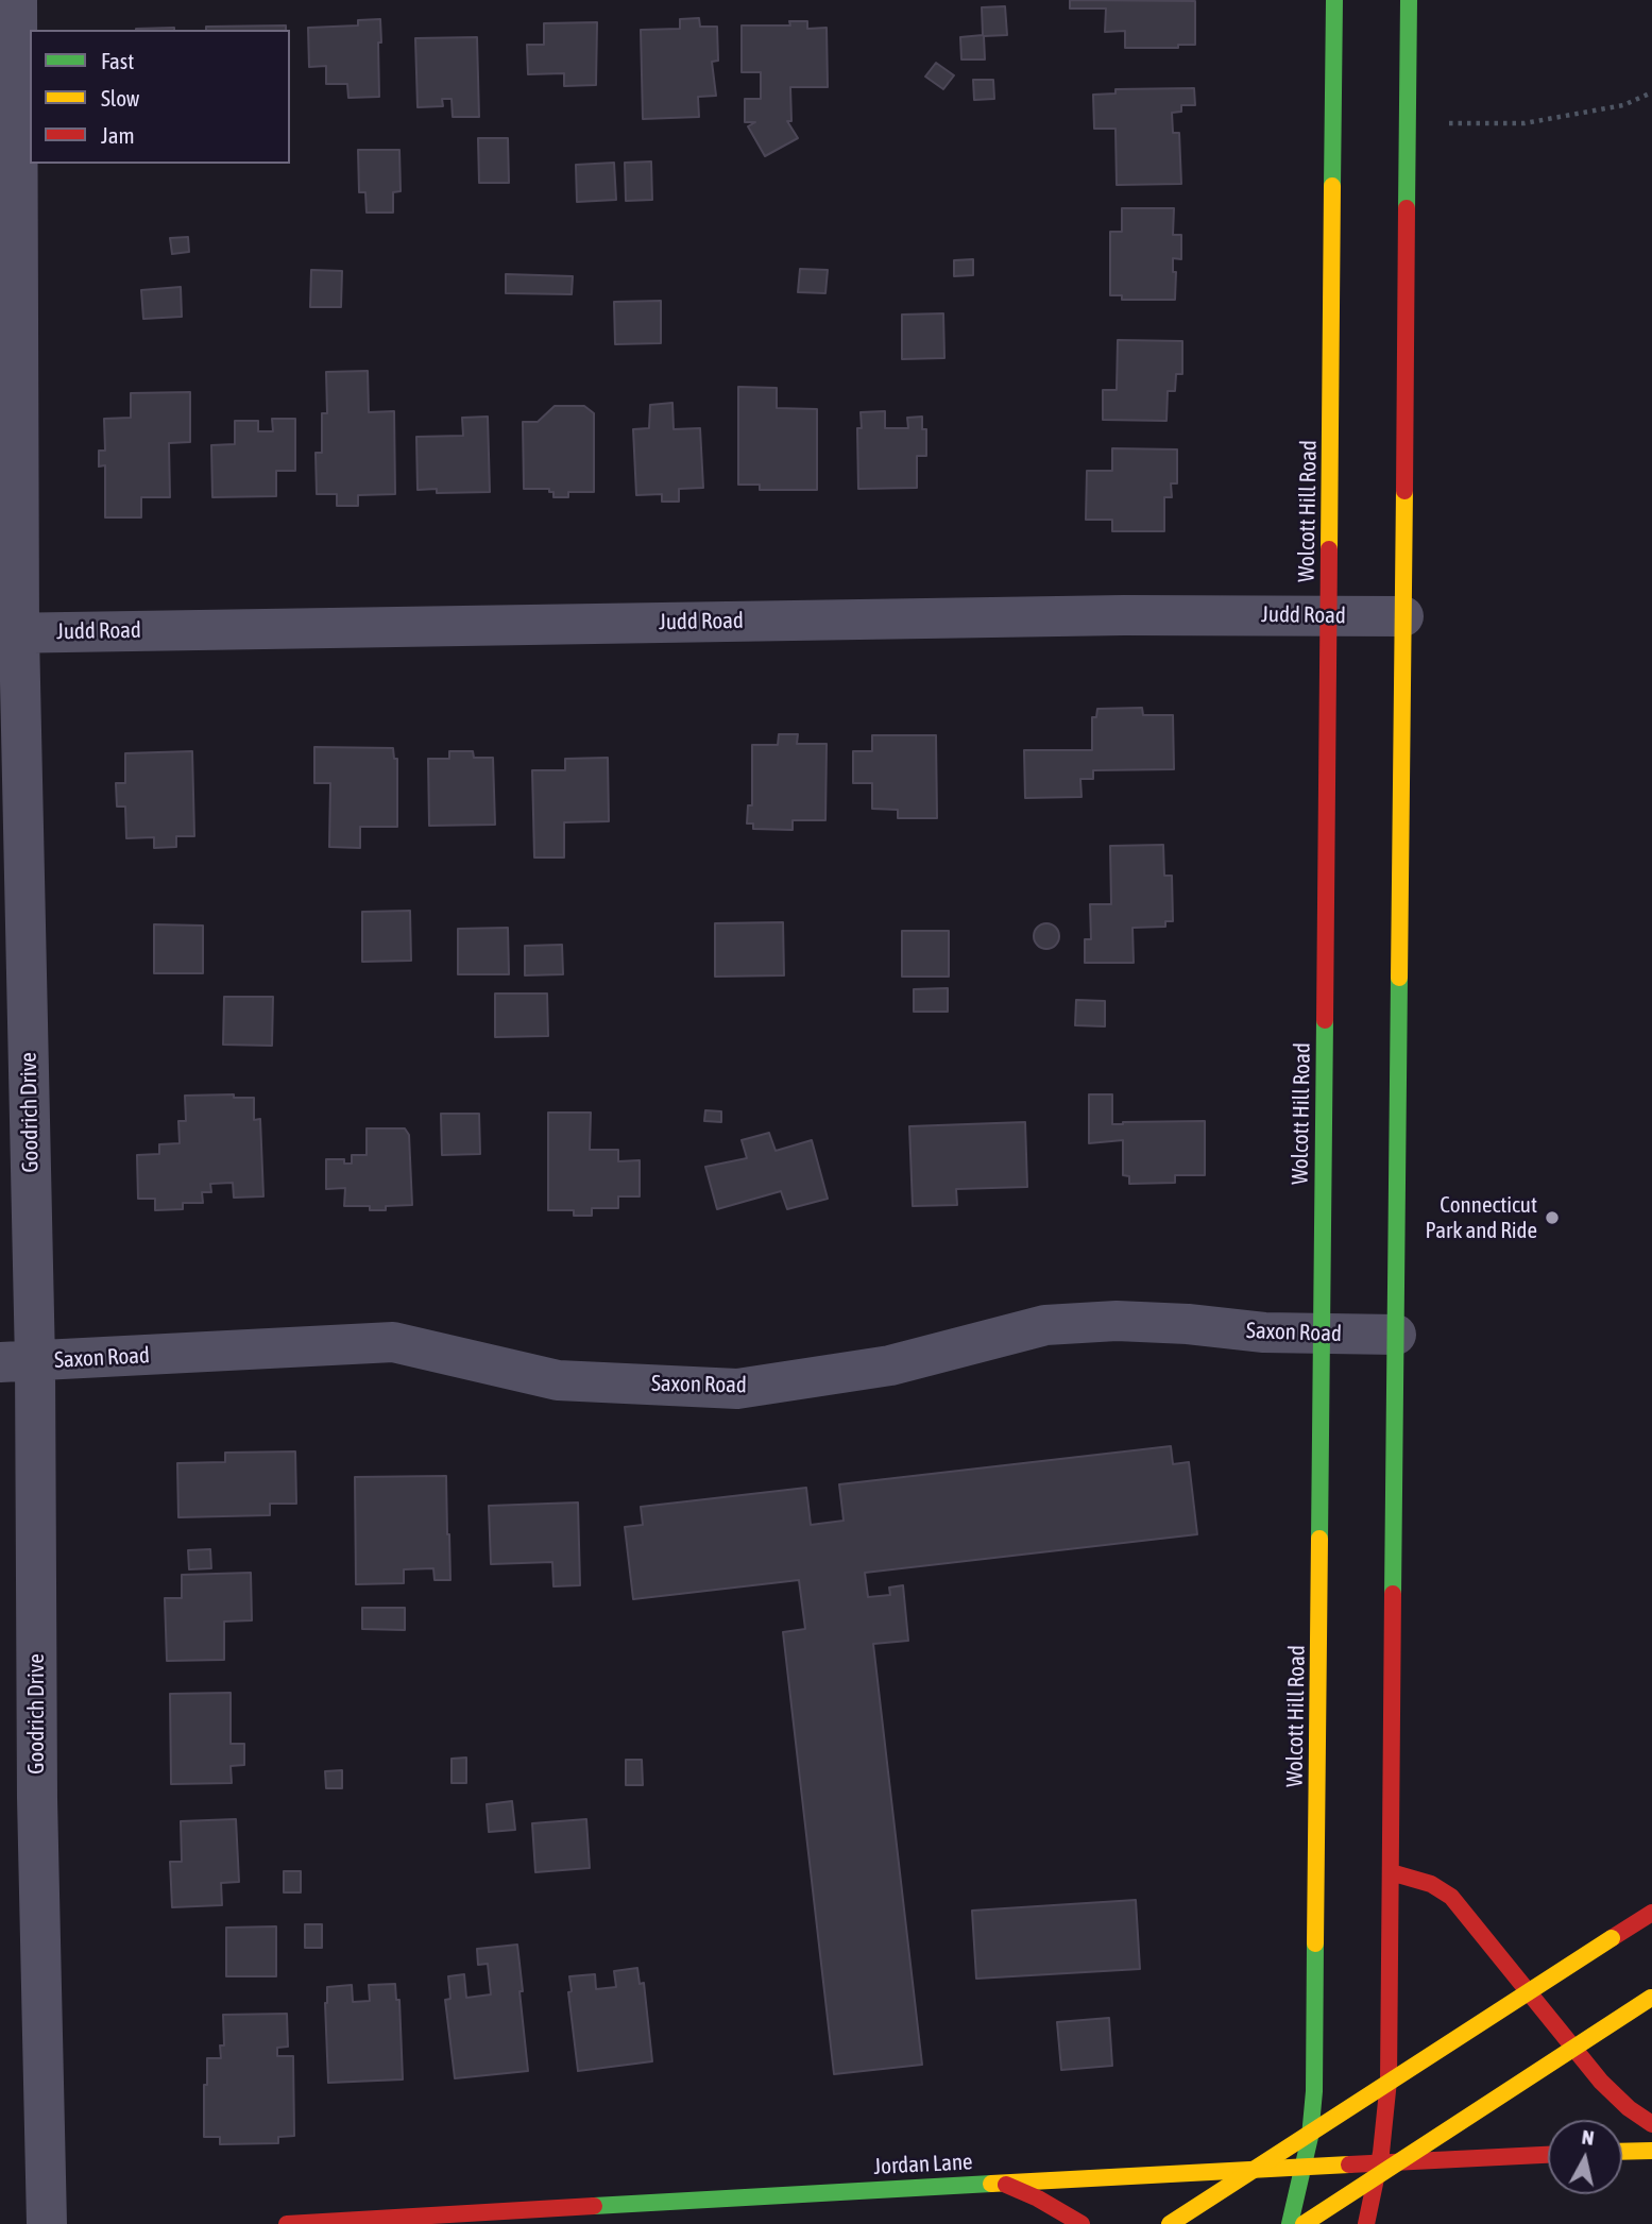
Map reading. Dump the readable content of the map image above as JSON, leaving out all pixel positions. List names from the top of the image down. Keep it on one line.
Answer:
{"streets":{"main road":["Wolcott Hill Road","Jordan Lane"],"street":["Judd Road","Goodrich Drive","Saxon Road"]},"crossings":[["Wolcott Hill Road","Judd Road"],["Wolcott Hill Road","Saxon Road"],["Wolcott Hill Road","Jordan Lane"],["Judd Road","Goodrich Drive"],["Goodrich Drive","Saxon Road"]],"places":["Connecticut Park and Ride"],"legend":["Fast","Slow","Jam"],"north":"top"}
